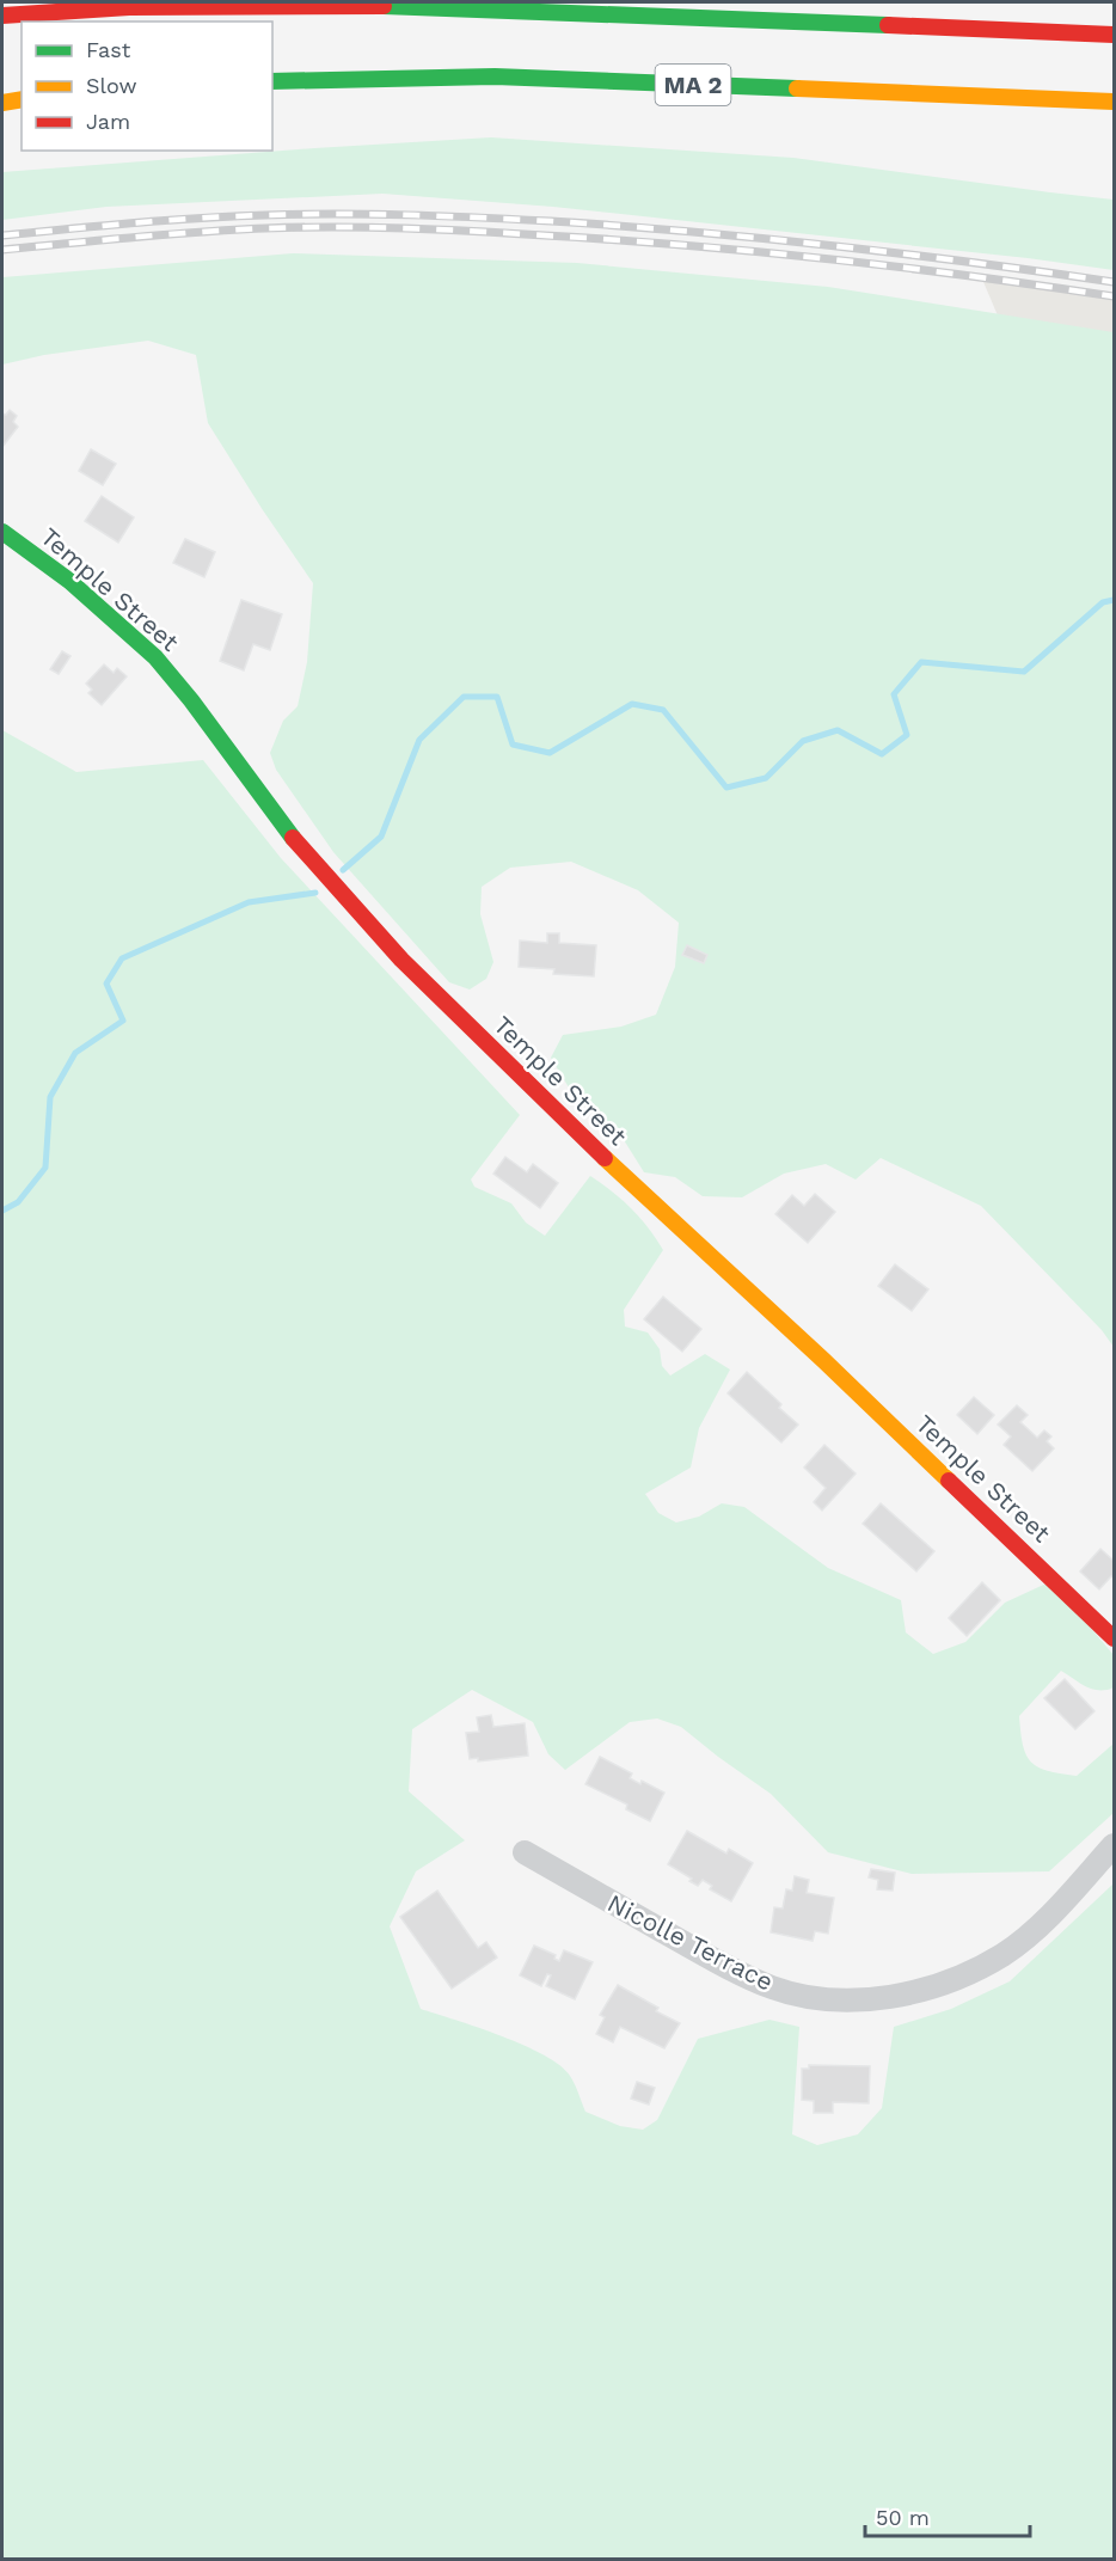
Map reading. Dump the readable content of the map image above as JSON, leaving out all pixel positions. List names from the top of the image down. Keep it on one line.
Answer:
{"streets":{"main road":["MA 2","Temple Street"],"street":["Nicolle Terrace"]},"legend":["Fast","Slow","Jam"],"scale_bar":"50 m"}
